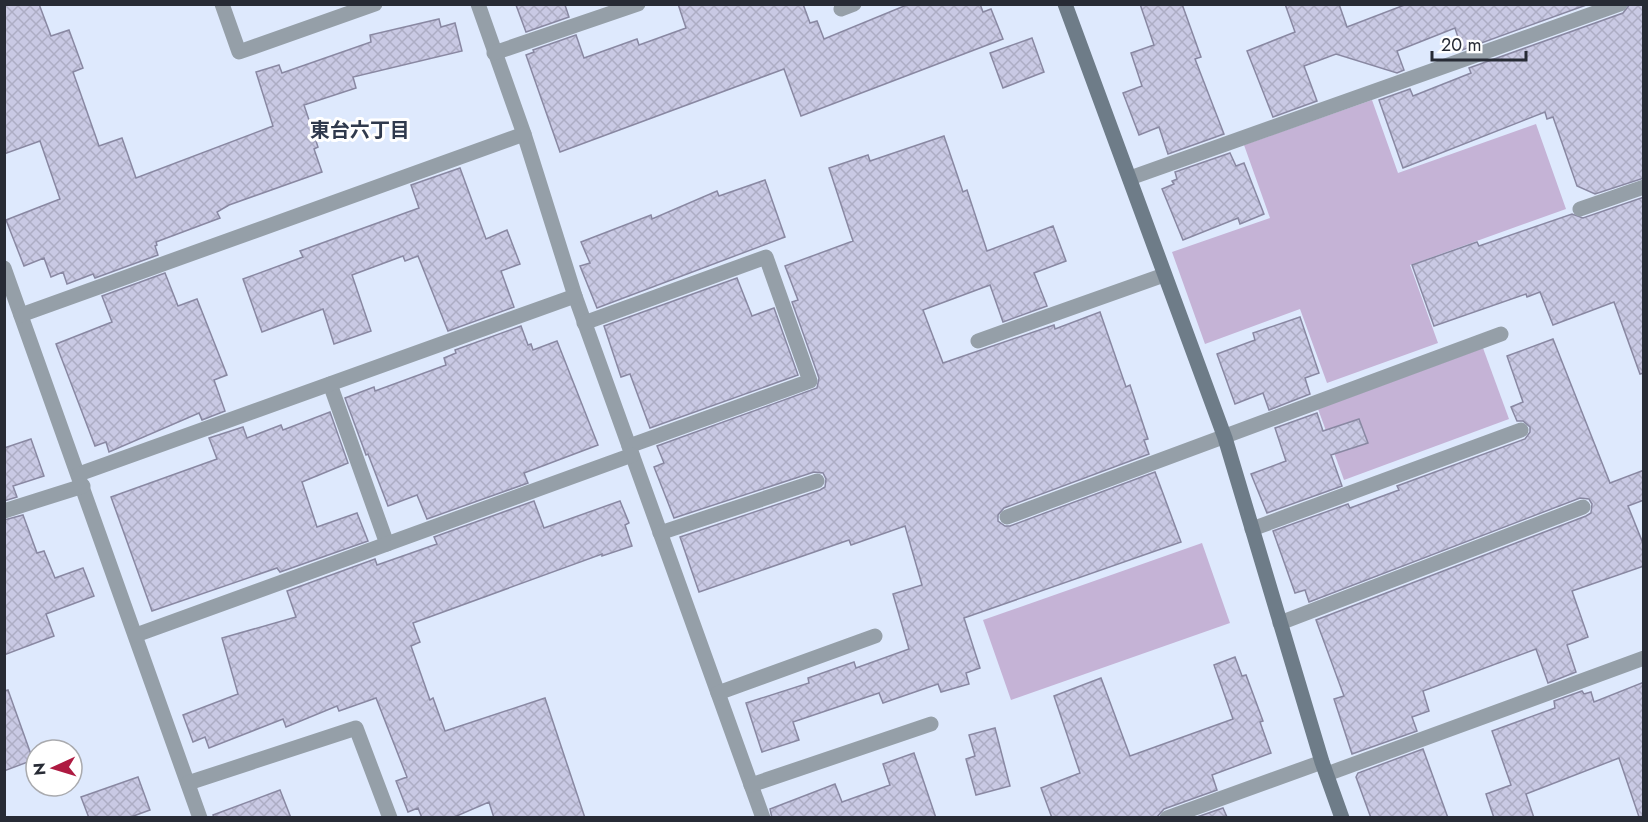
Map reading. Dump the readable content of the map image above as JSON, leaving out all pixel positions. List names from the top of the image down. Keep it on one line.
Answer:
{"districts":["東台六丁目"],"scale_bar":"20 m","north":"left"}
